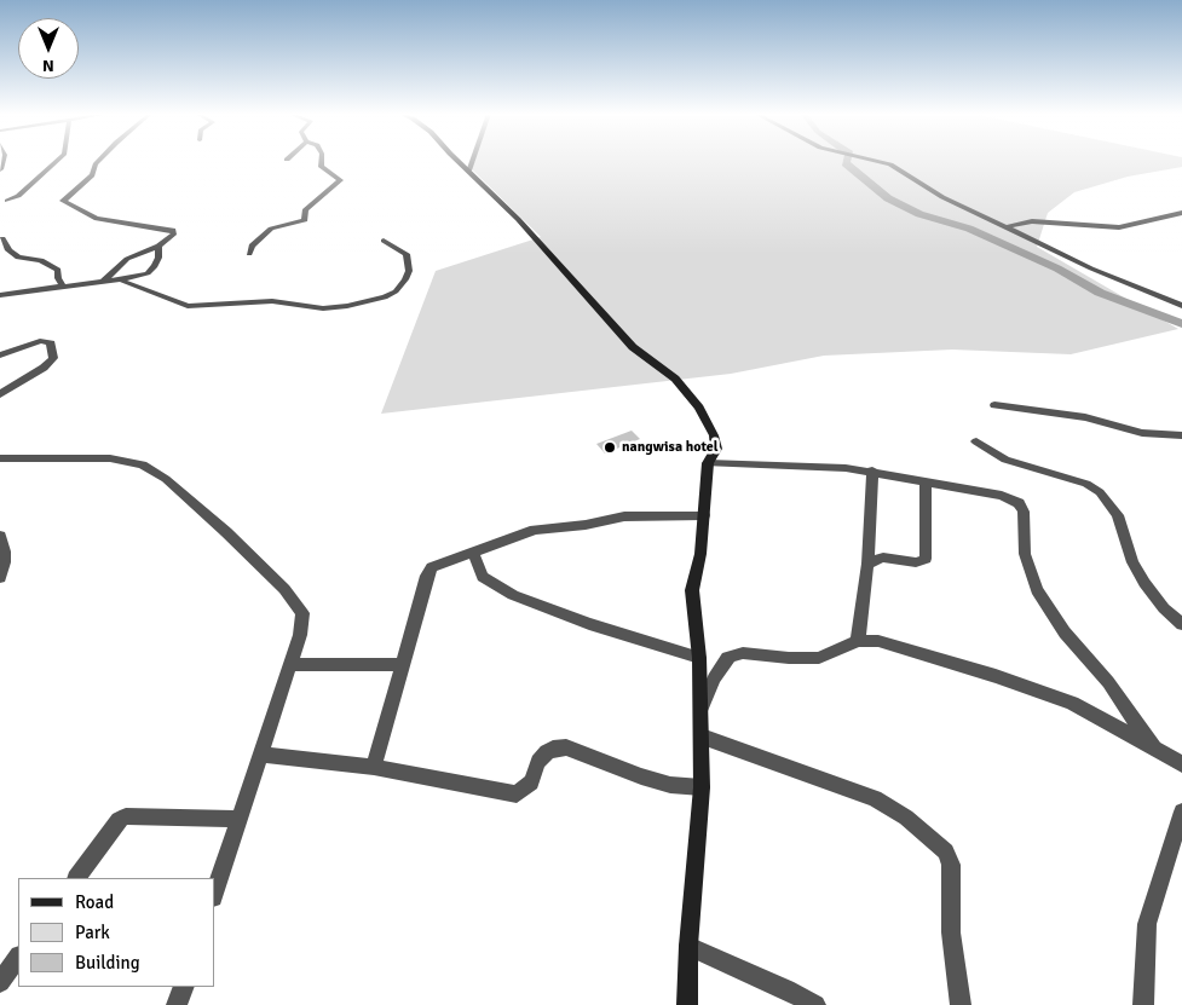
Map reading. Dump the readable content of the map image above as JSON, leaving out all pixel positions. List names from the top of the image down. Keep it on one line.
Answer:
{"places":["nangwisa hotel"],"legend":["Road","Park","Building"],"north":"bottom"}
